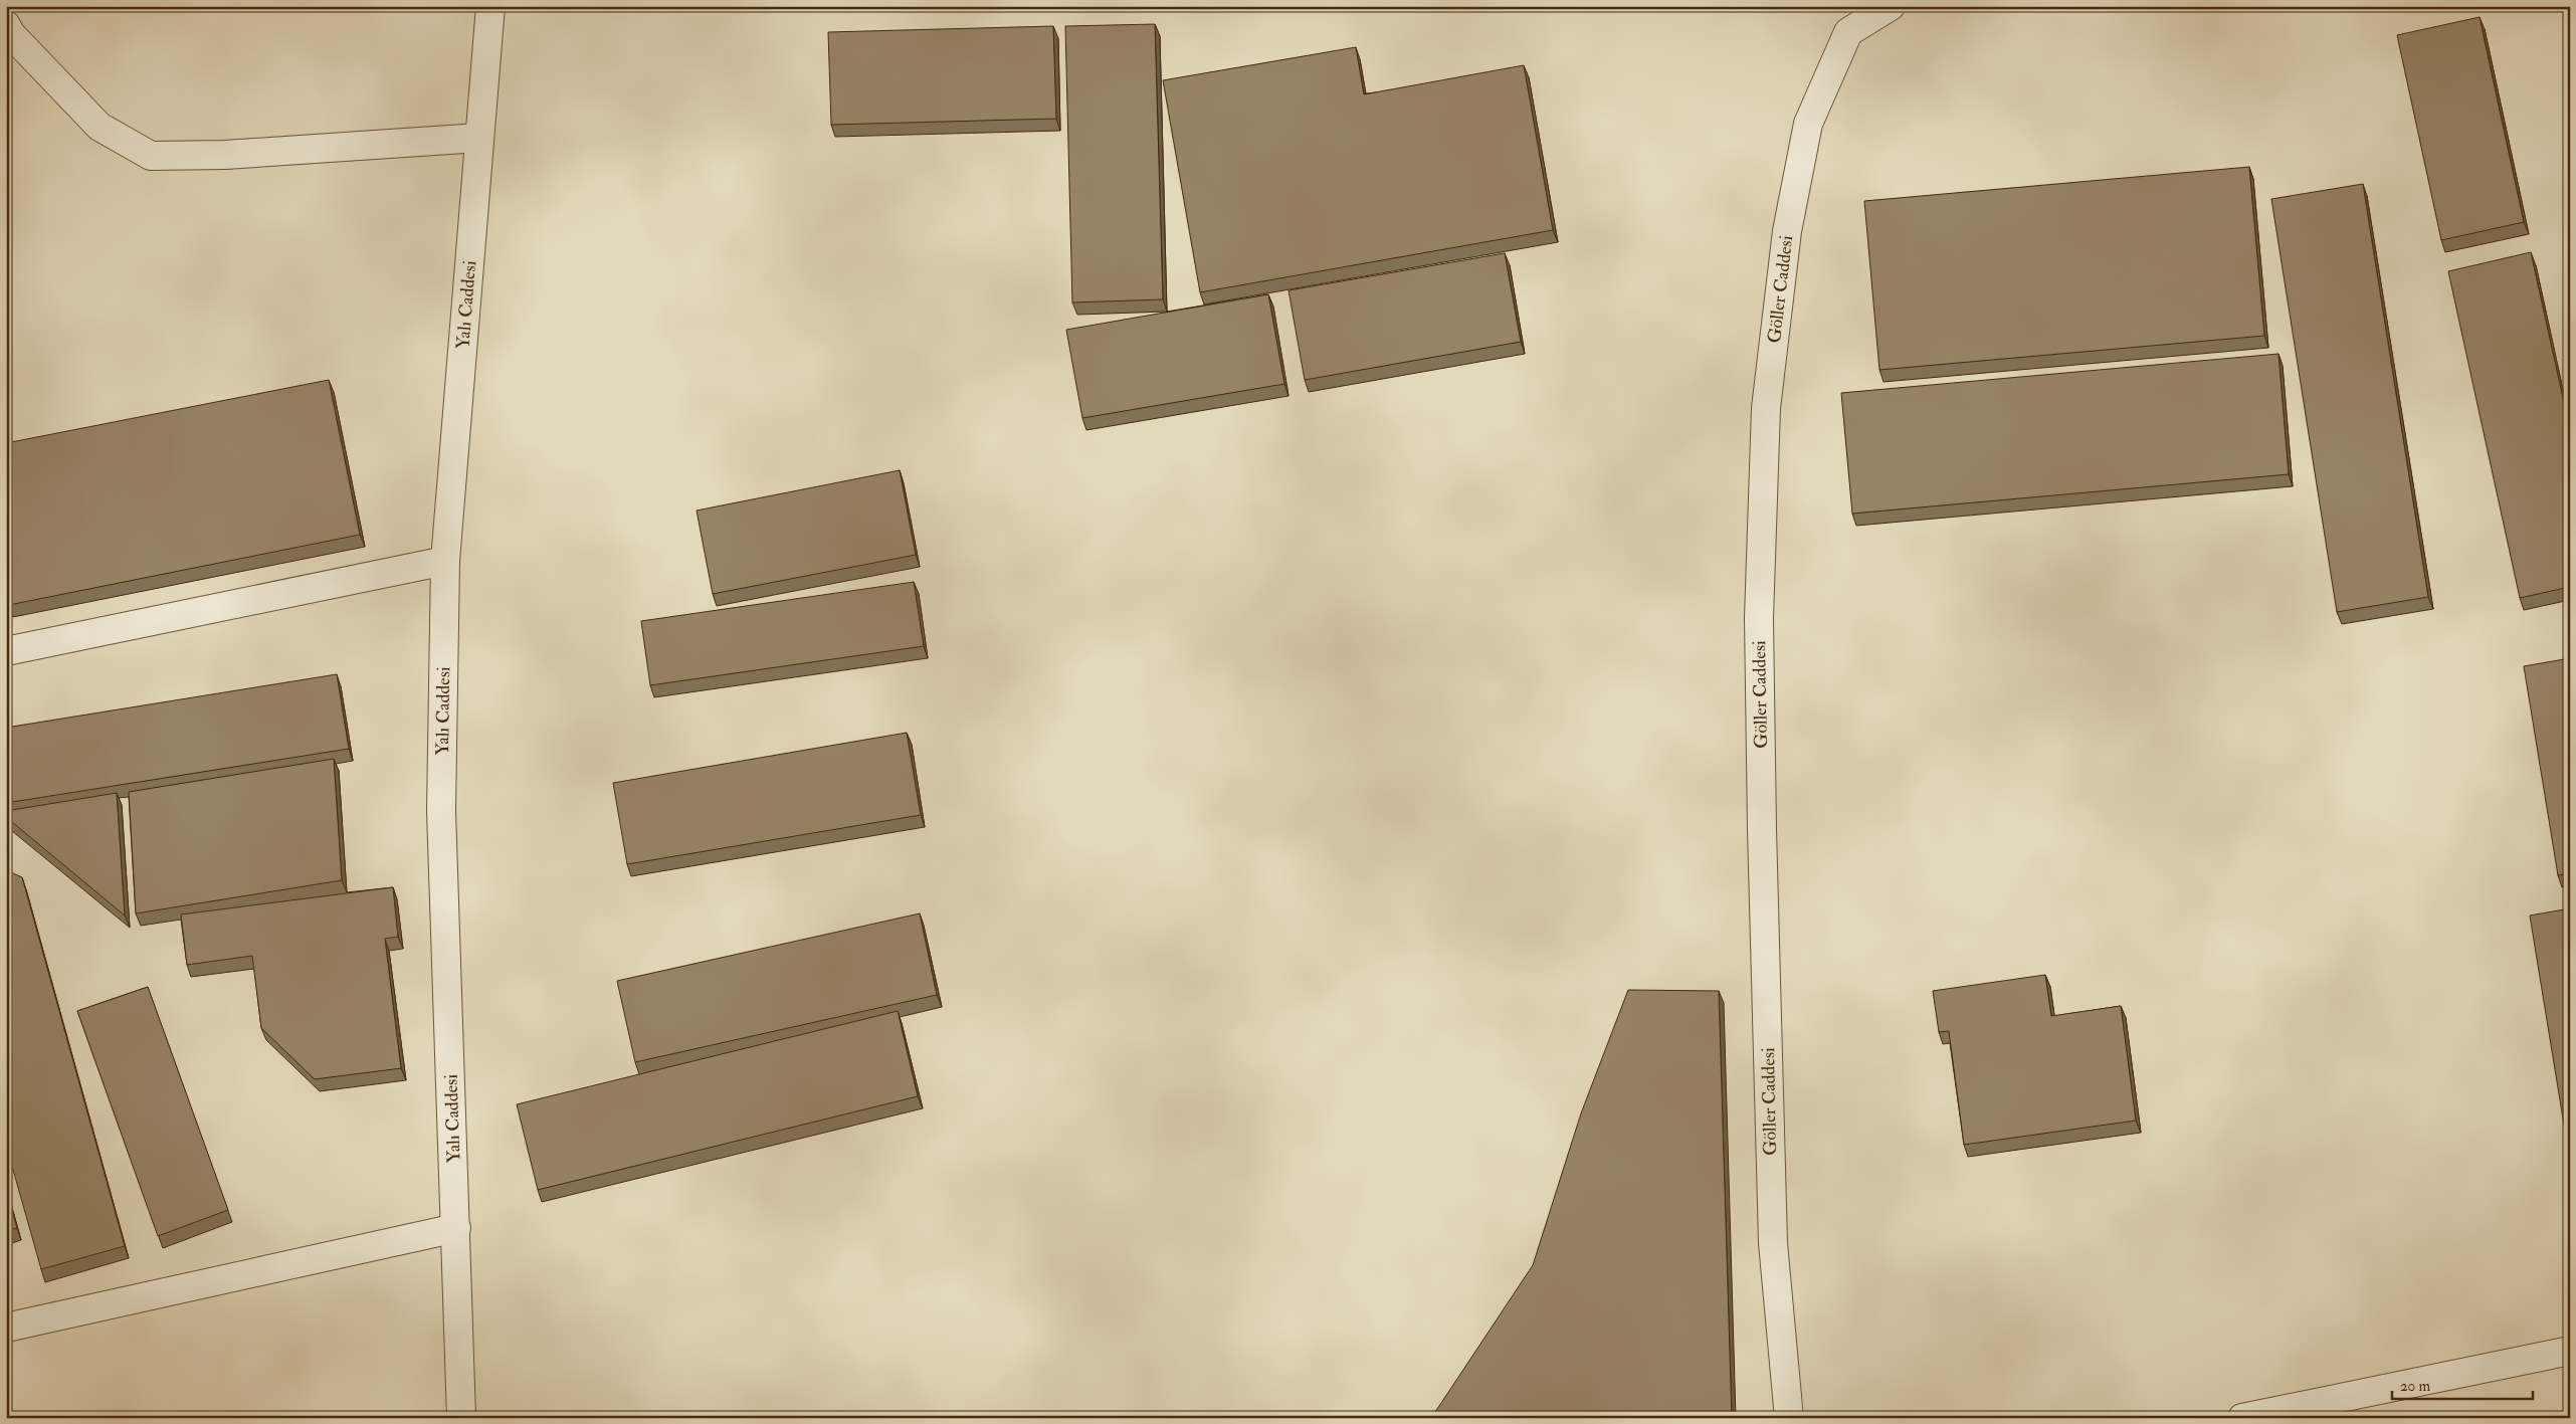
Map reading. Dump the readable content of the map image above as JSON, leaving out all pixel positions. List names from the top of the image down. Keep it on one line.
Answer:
{"streets":{"street":["Göller Caddesi","Yalı Caddesi"]},"scale_bar":"20 m"}
